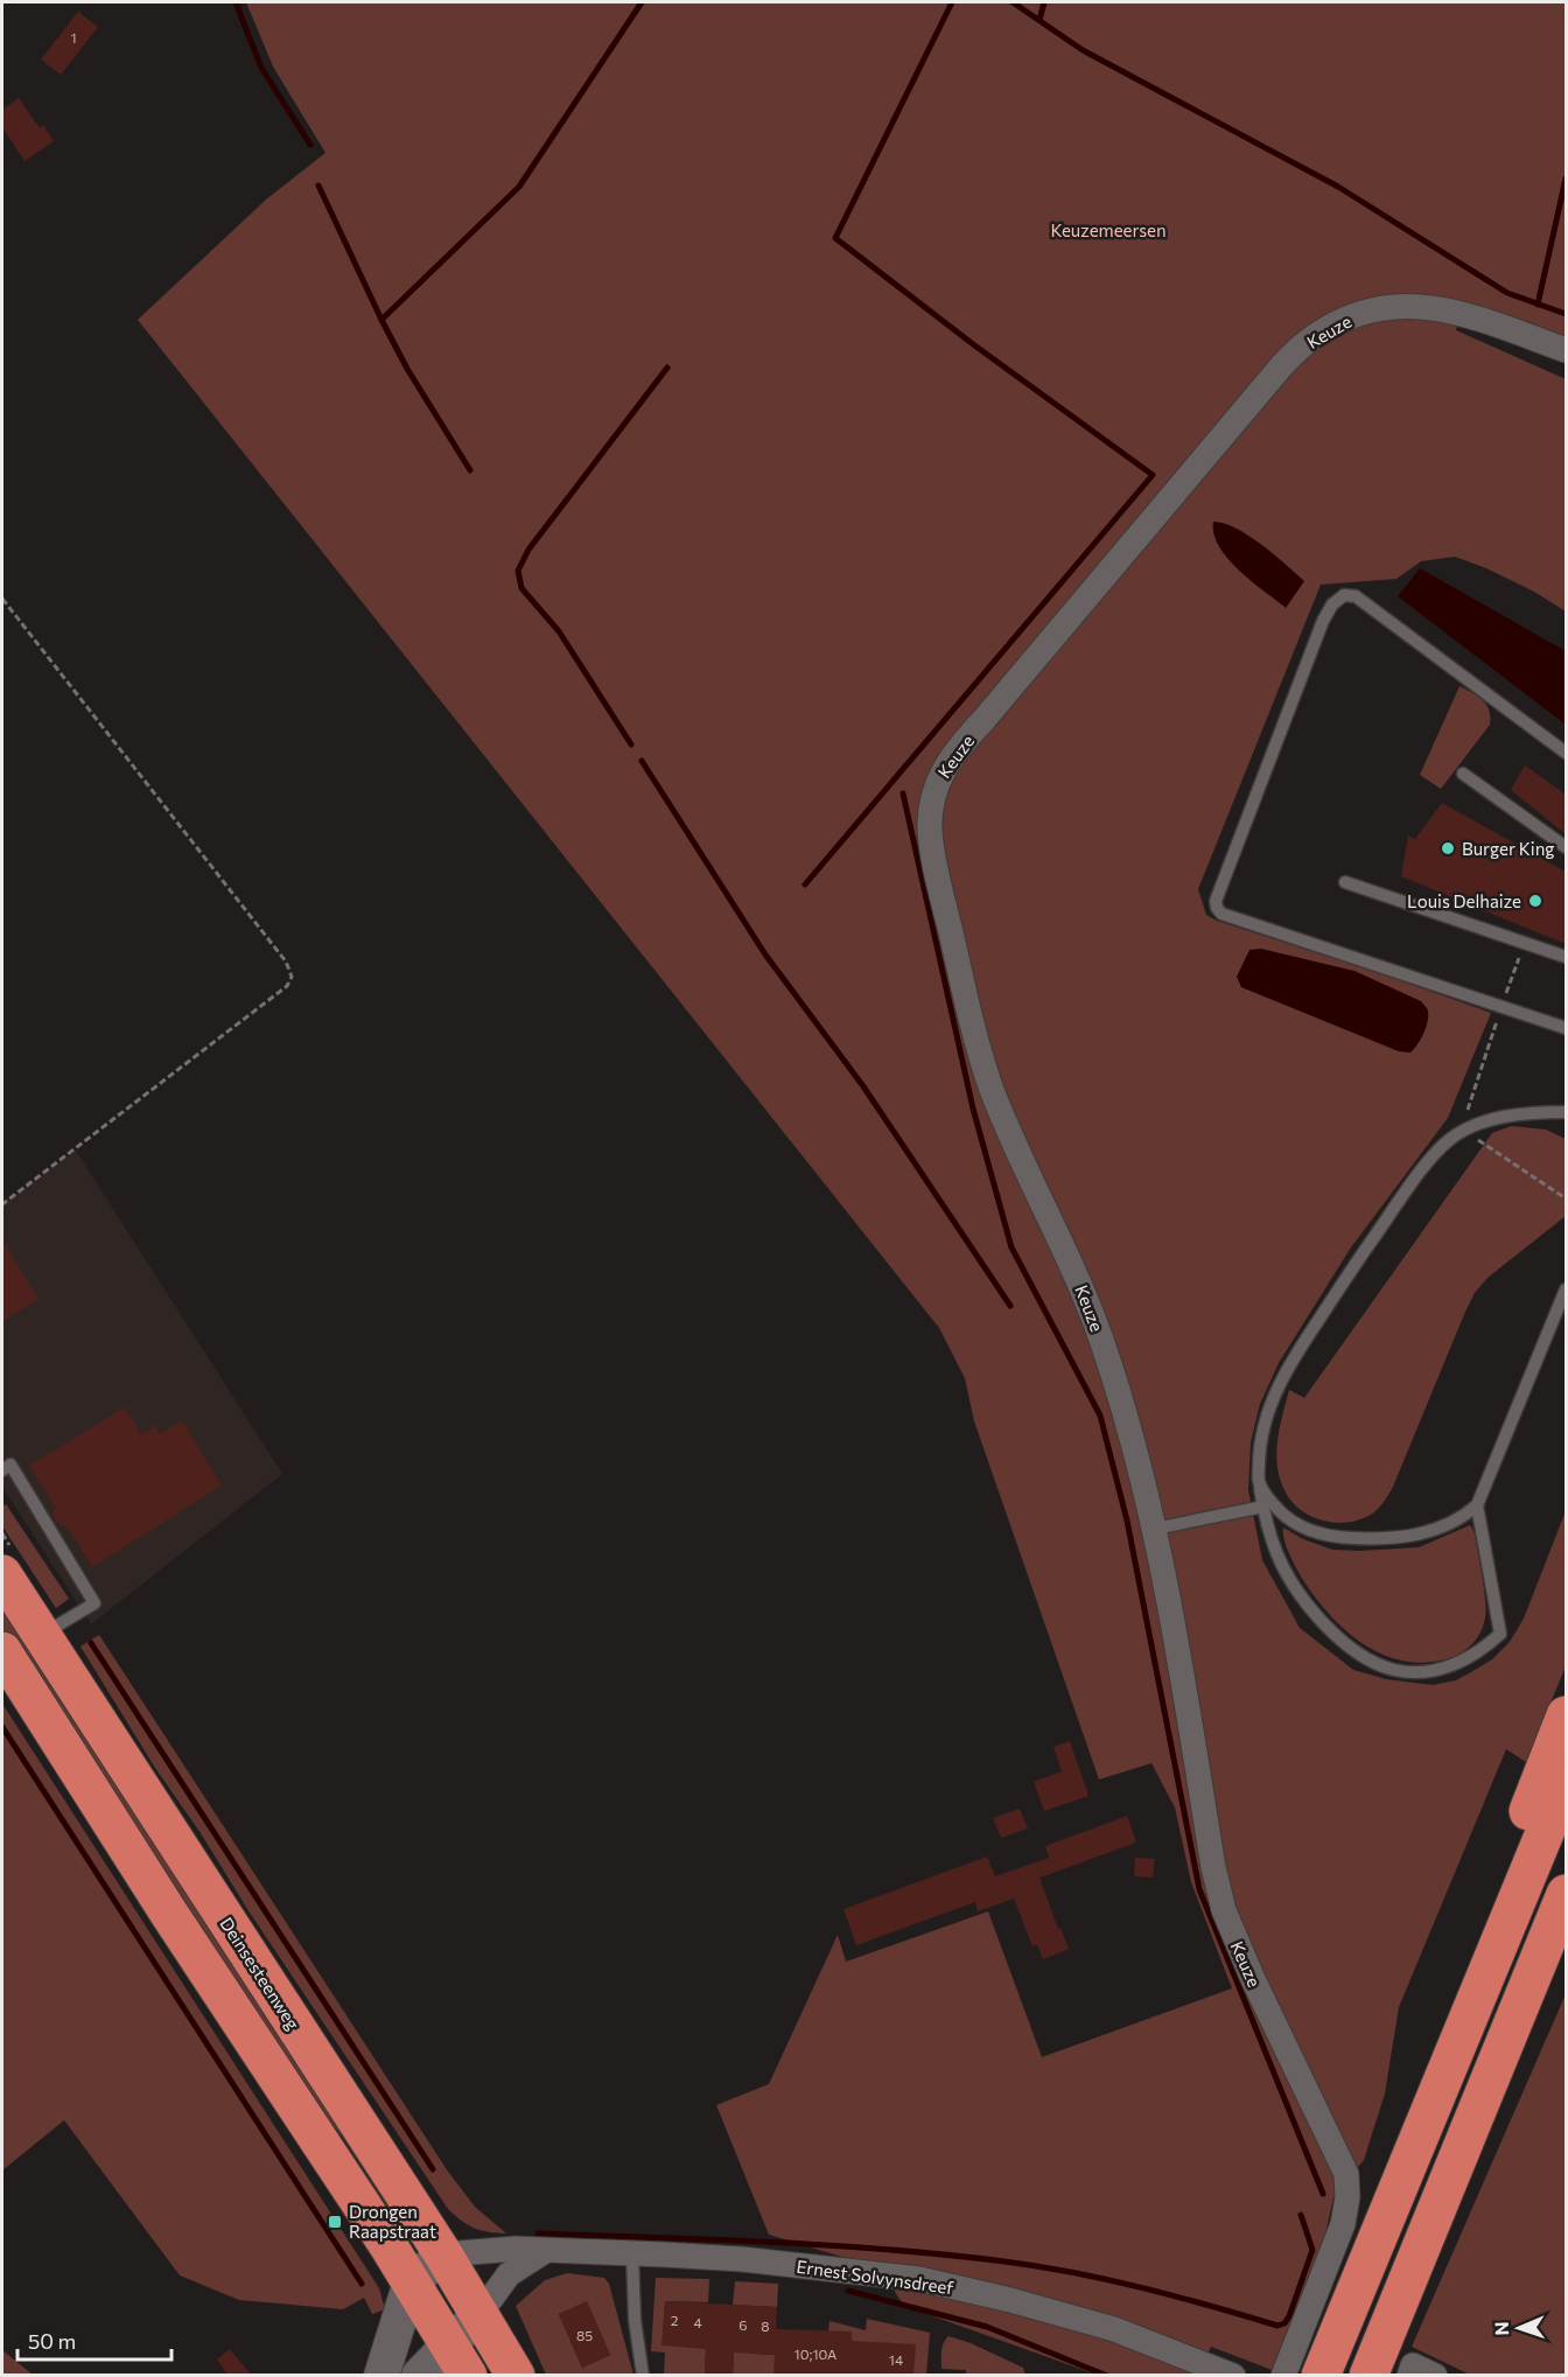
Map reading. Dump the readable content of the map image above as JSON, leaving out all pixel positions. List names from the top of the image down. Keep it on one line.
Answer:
{"streets":{"highway":["Deinsesteenweg"],"street":["Keuze","Ernest Solvynsdreef"]},"crossings":[["Deinsesteenweg","Ernest Solvynsdreef"]],"parks":["Keuzemeersen"],"places":{"other":["Burger King","Louis Delhaize"],"transit":["Drongen Raapstraat"]},"house_numbers":["1","2","4","6","8","85","10;10A","14"],"scale_bar":"50 m","north":"left"}
